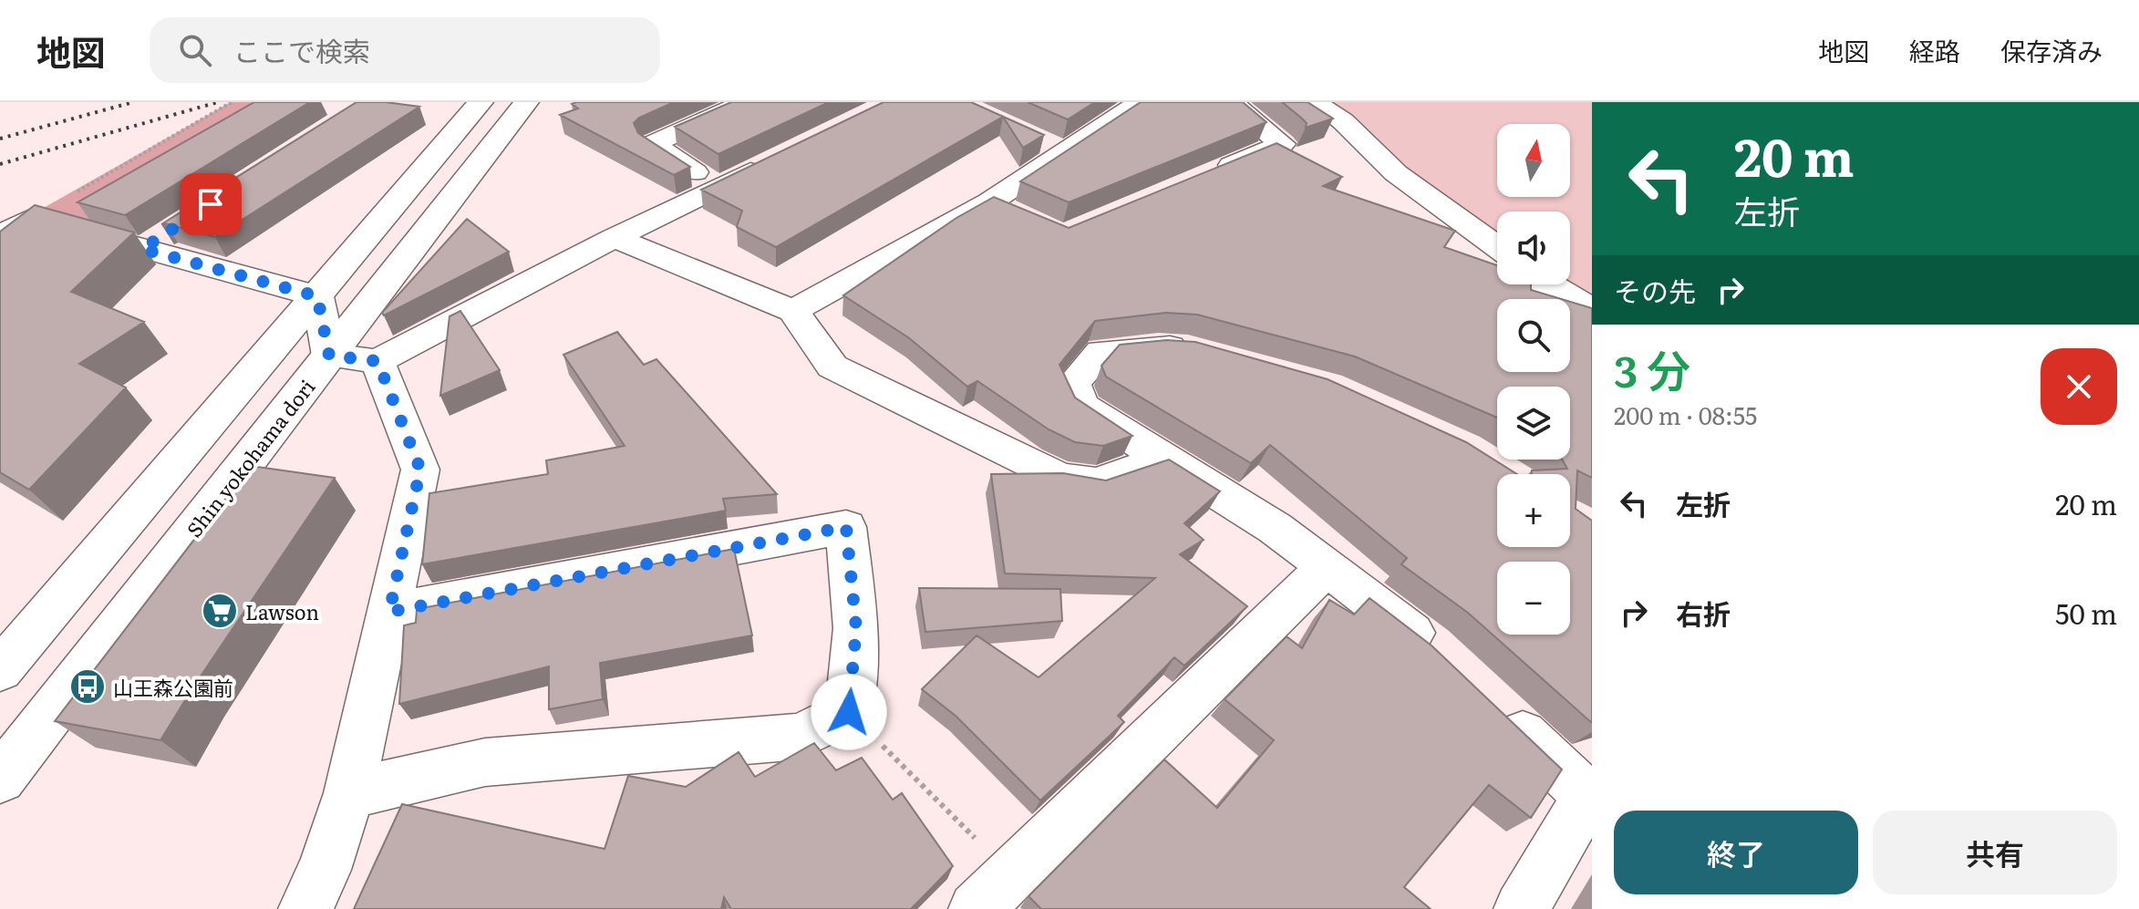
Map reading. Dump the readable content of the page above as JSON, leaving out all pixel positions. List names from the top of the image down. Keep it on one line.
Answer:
{"streets":{"street":["Shin yokohama dori"]},"places":{"supermarket":["Lawson"],"bus stop":["山王森公園前"]},"north":"top","page":{"header":"地図","search":"ここで検索","nav":["地図","経路","保存済み"],"turn":["20 m","左折"],"map_buttons":["+","−"],"then":"その先","heading":["3 分","200 m · 08:55"],"list":[{"name":"左折","value":"20 m"},{"name":"右折","value":"50 m"}],"buttons":["終了","共有"]}}
